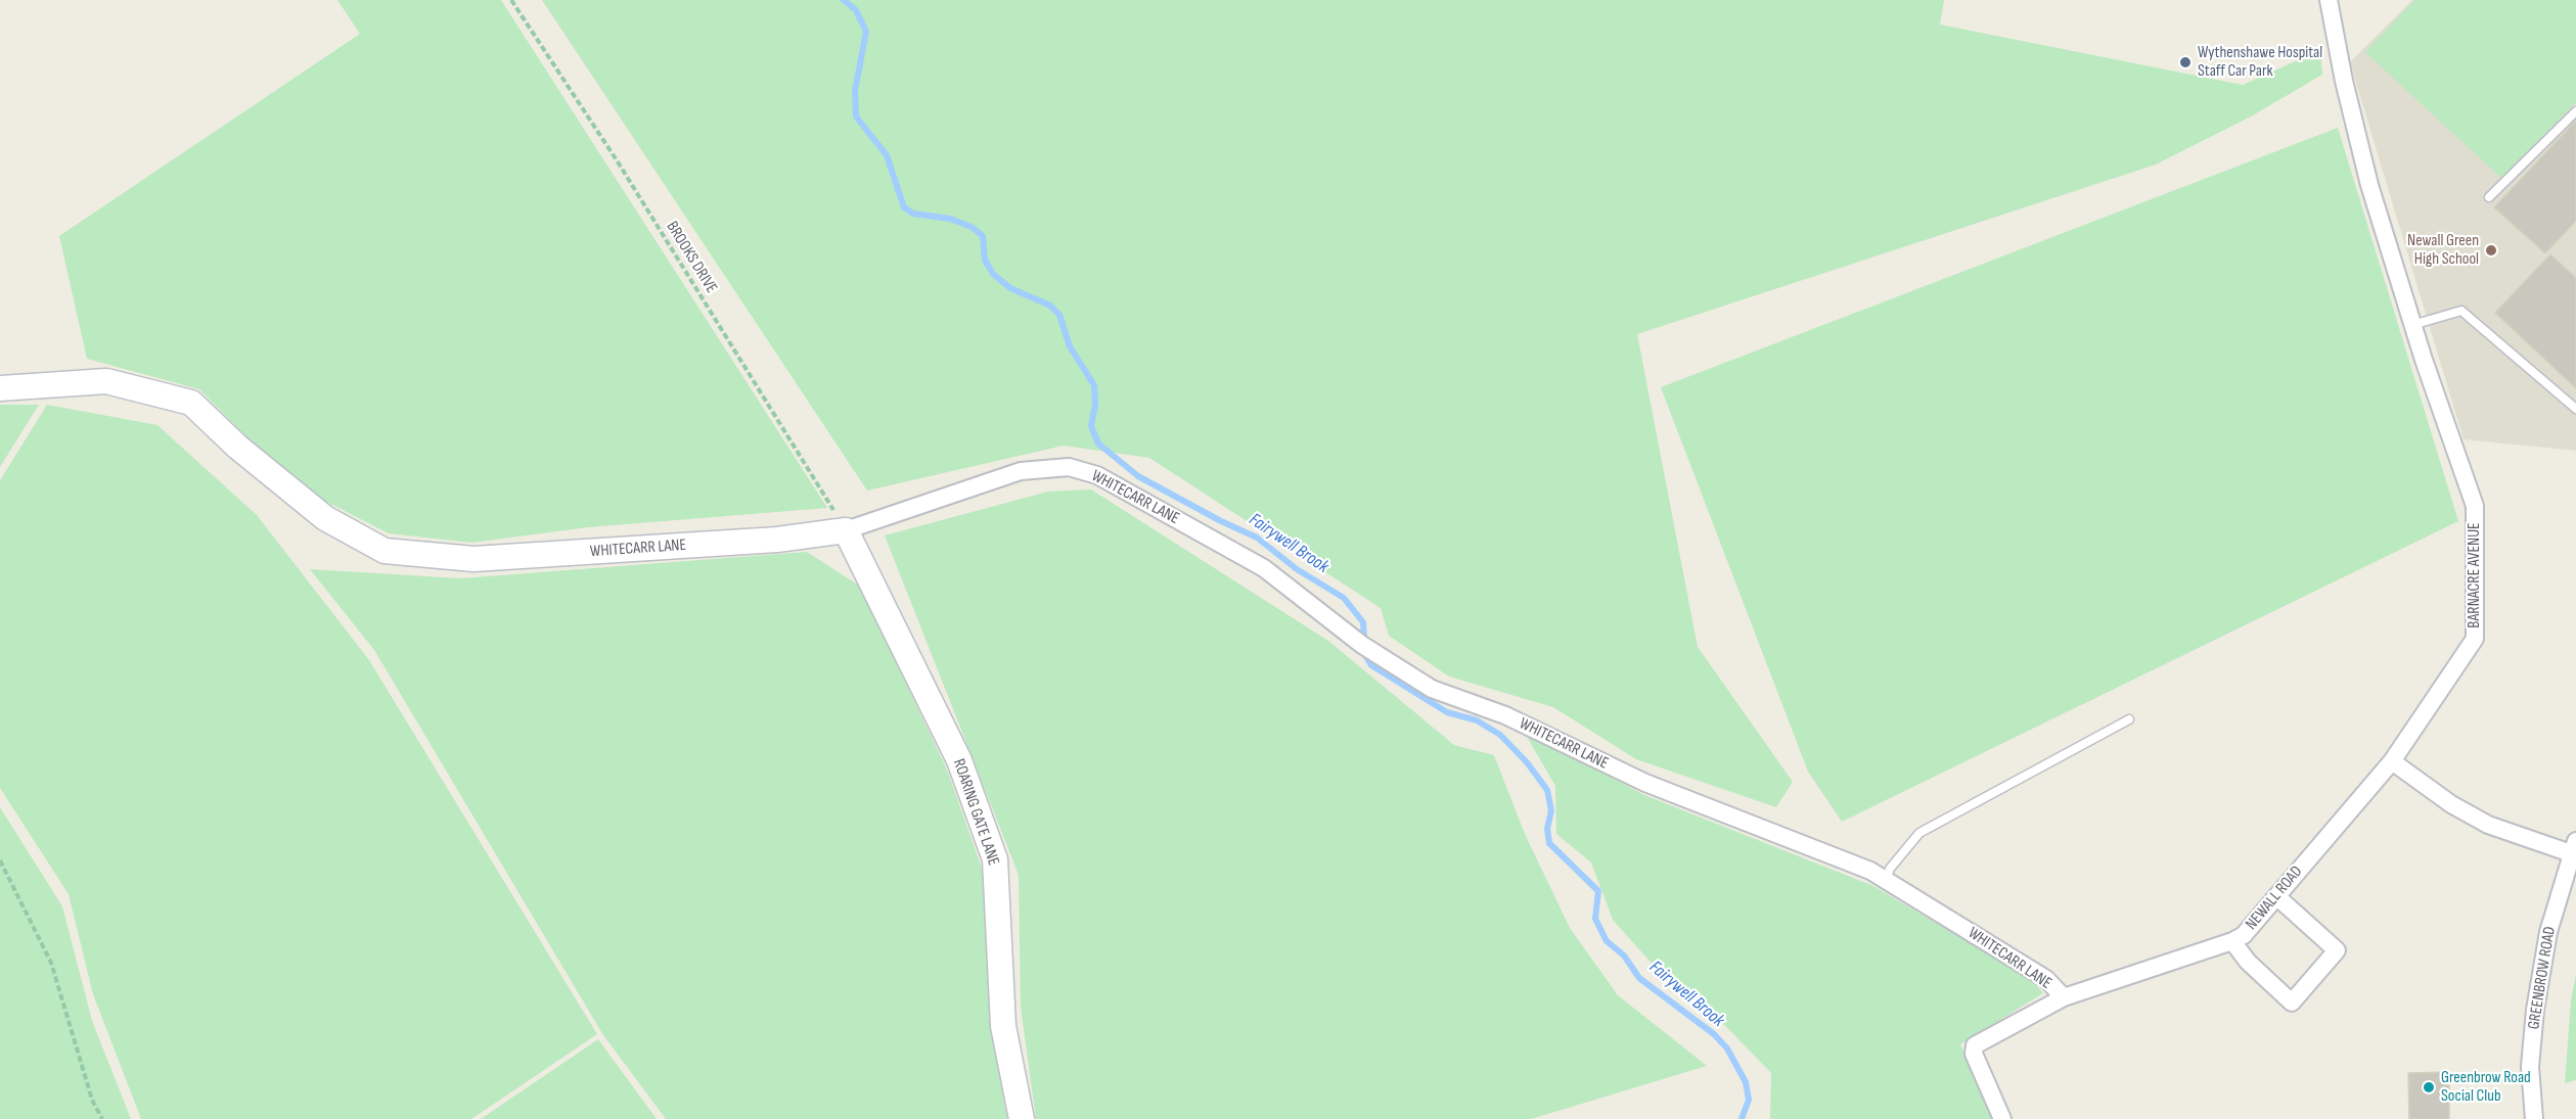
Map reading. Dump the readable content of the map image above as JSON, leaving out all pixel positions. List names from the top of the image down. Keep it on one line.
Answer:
{"streets":{"street":["WHITECARR LANE","BARNACRE AVENUE","ROARING GATE LANE","NEWALL ROAD","GREENBROW ROAD"],"path":["BROOKS DRIVE"]},"crossings":[["BROOKS DRIVE","WHITECARR LANE"],["BROOKS DRIVE","ROARING GATE LANE"],["WHITECARR LANE","ROARING GATE LANE"],["WHITECARR LANE","NEWALL ROAD"],["BARNACRE AVENUE","NEWALL ROAD"]],"water":["Fairywell Brook"],"places":["Wythenshawe Hospital Staff Car Park","Newall Green High School","Greenbrow Road Social Club"]}
